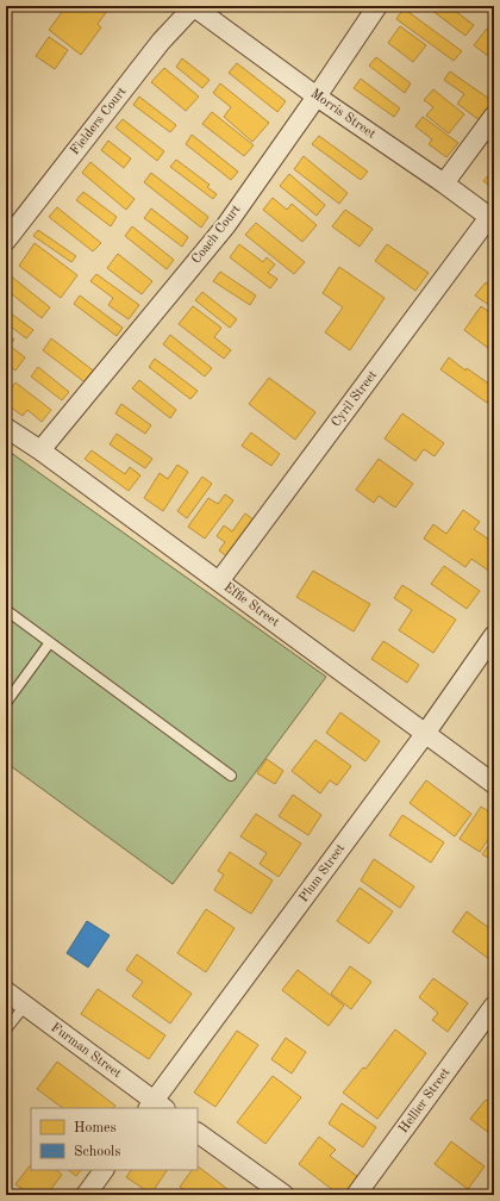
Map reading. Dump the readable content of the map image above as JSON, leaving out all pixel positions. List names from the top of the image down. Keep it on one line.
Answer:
{"streets":{"street":["Morris Street","Fielders Court","Coach Court","Cyril Street","Effie Street","Plum Street","Furman Street","Hellier Street"]},"crossings":[["Morris Street","Fielders Court"],["Morris Street","Coach Court"],["Morris Street","Cyril Street"],["Coach Court","Effie Street"],["Cyril Street","Effie Street"],["Effie Street","Plum Street"],["Plum Street","Furman Street"]],"legend":["Homes","Schools"]}
